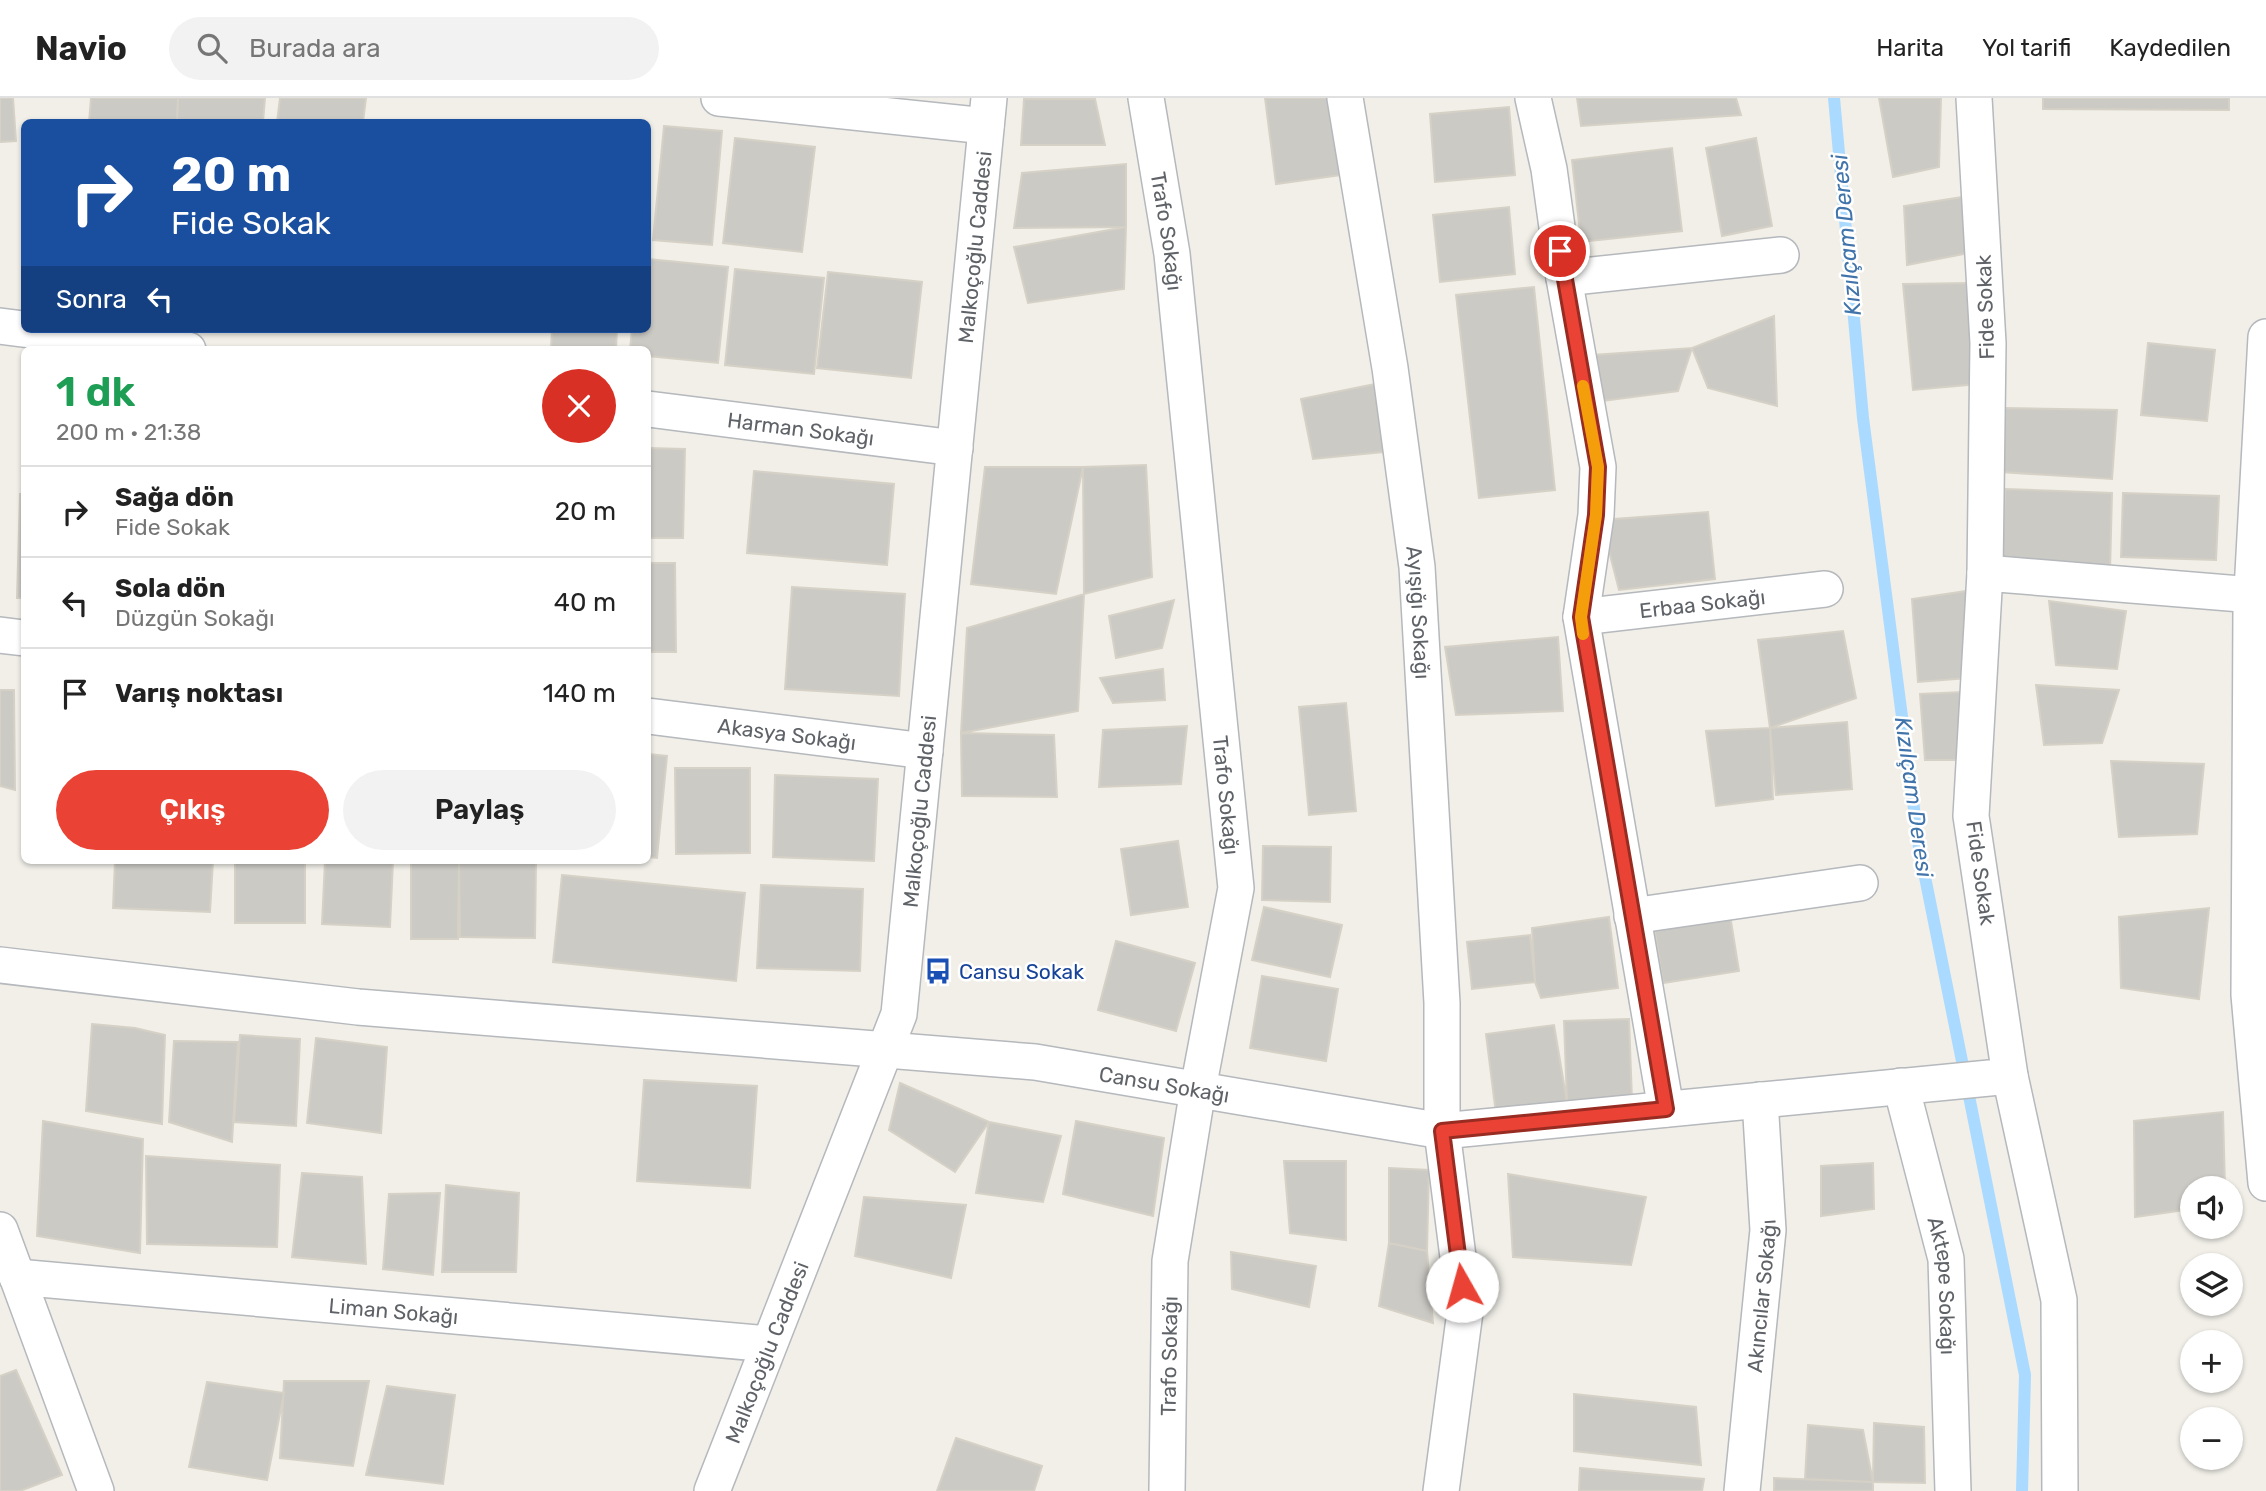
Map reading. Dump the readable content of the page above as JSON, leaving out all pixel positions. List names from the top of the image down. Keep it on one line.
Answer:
{"streets":{"street":["Trafo Sokağı","Malkoçoğlu Caddesi","Fide Sokak","Harman Sokağı","Erbaa Sokağı","Ayışığı Sokağı","Akasya Sokağı","Cansu Sokağı","Aktepe Sokağı","Akıncılar Sokağı","Liman Sokağı"]},"crossings":[["Trafo Sokağı","Cansu Sokağı"],["Malkoçoğlu Caddesi","Harman Sokağı"],["Malkoçoğlu Caddesi","Akasya Sokağı"],["Malkoçoğlu Caddesi","Cansu Sokağı"],["Malkoçoğlu Caddesi","Liman Sokağı"],["Ayışığı Sokağı","Cansu Sokağı"]],"water":["Kızılçam Deresi"],"places":{"bus stop":["Cansu Sokak"]},"page":{"header":"Navio","search":"Burada ara","nav":["Harita","Yol tarifi","Kaydedilen"],"turn":["20 m","Fide Sokak"],"then":"Sonra","heading":["1 dk","200 m · 21:38"],"list":[{"name":"Sağa dön","note":"Fide Sokak","value":"20 m"},{"name":"Sola dön","note":"Düzgün Sokağı","value":"40 m"},{"name":"Varış noktası","value":"140 m"}],"buttons":["Çıkış","Paylaş"],"map_buttons":["+","−"]}}
